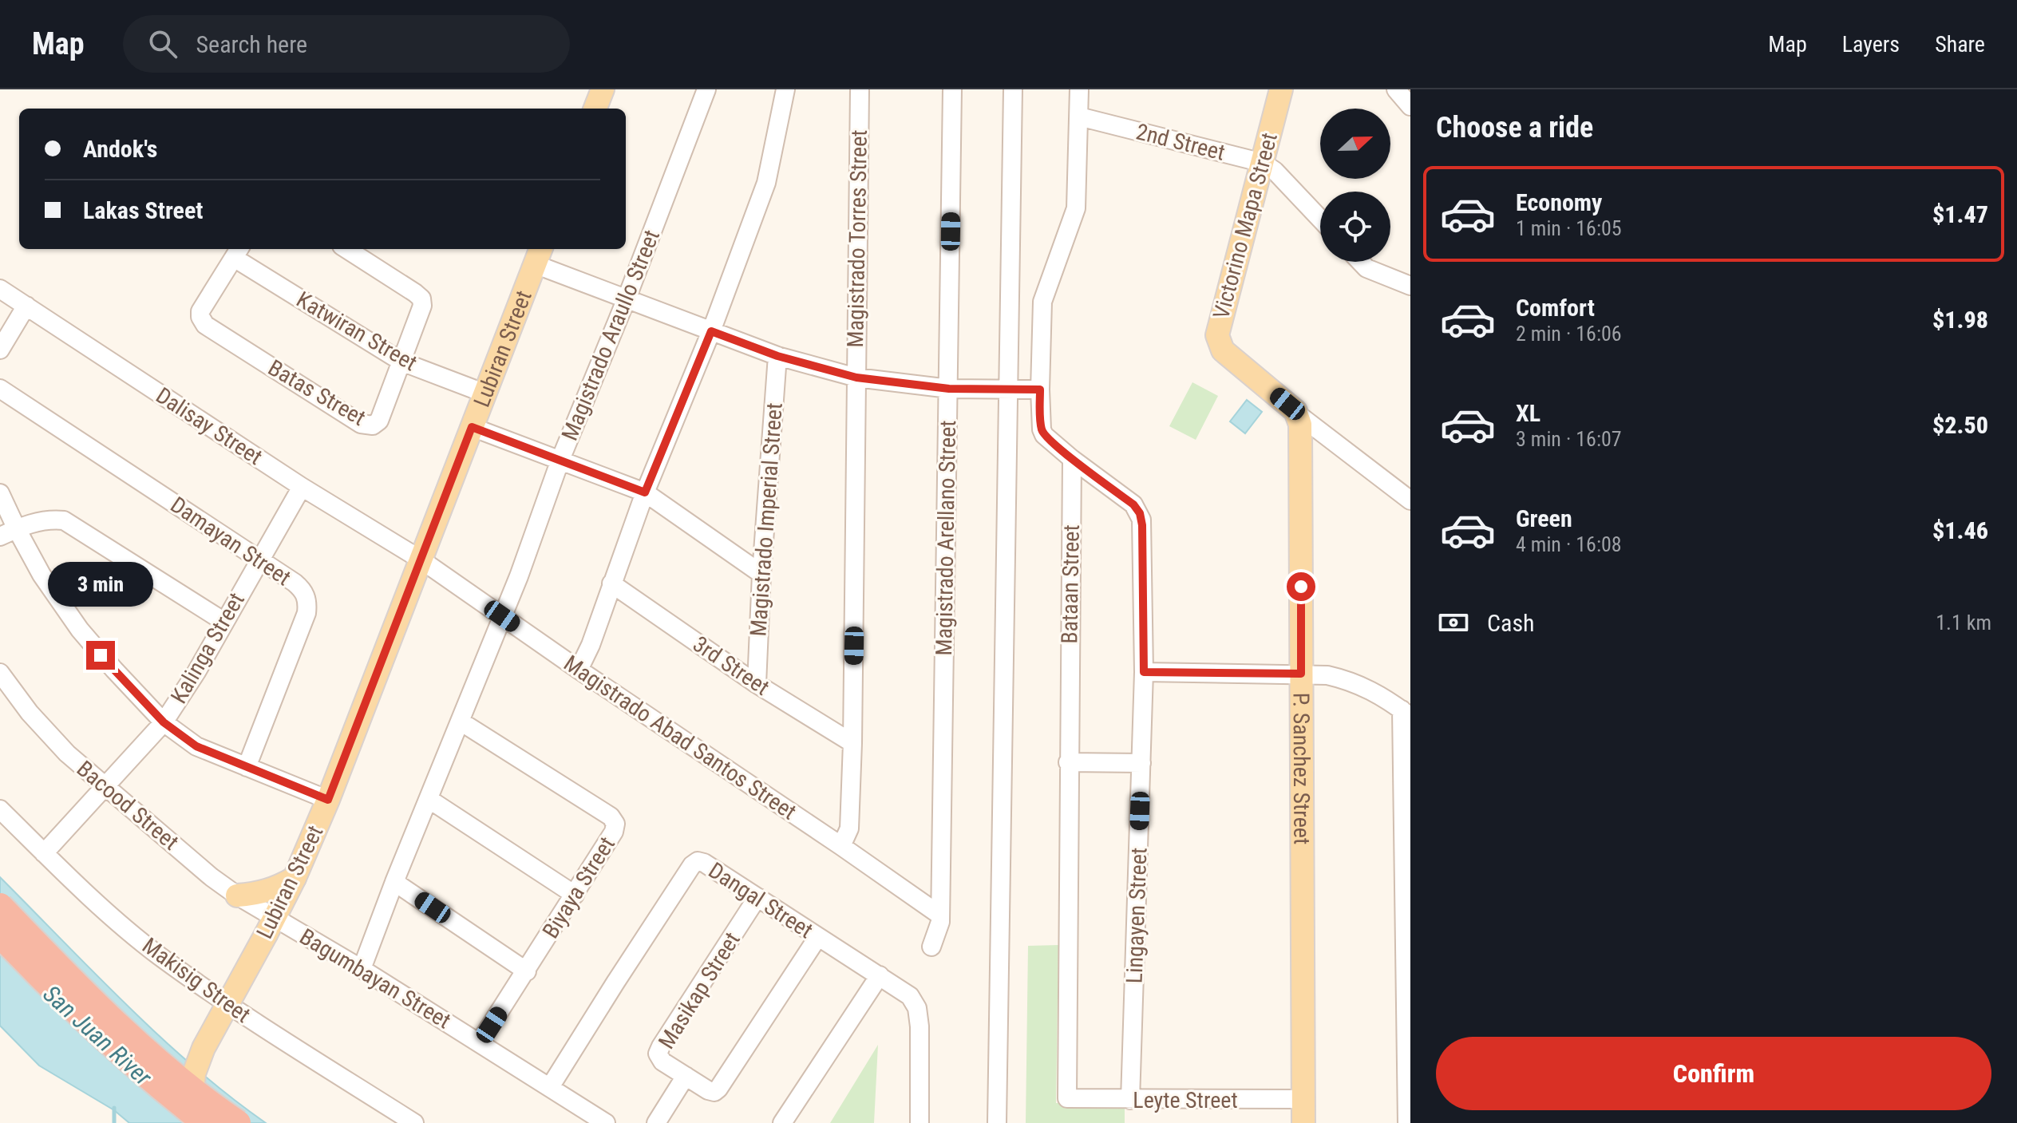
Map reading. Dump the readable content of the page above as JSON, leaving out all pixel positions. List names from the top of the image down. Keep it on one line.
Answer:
{"streets":{"main road":["Victorino Mapa Street","Lubiran Street","P. Sanchez Street"],"street":["2nd Street","Magistrado Torres Street","Katwiran Street","Magistrado Araullo Street","Batas Street","Dalisay Street","Magistrado Imperial Street","Magistrado Arellano Street","Damayan Street","Bataan Street","Kalinga Street","3rd Street","Magistrado Abad Santos Street","Bacood Street","Biyaya Street","Dangal Street","Lingayen Street","Bagumbayan Street","Makisig Street","Masikap Street","Leyte Street"]},"crossings":[["2nd Street","Victorino Mapa Street"],["Victorino Mapa Street","P. Sanchez Street"],["Magistrado Torres Street","3rd Street"],["Magistrado Torres Street","Magistrado Abad Santos Street"],["Katwiran Street","Lubiran Street"],["Katwiran Street","Batas Street"],["Magistrado Araullo Street","Magistrado Abad Santos Street"],["Lubiran Street","Dalisay Street"],["Lubiran Street","Magistrado Abad Santos Street"],["Lubiran Street","Bacood Street"],["Lubiran Street","Bagumbayan Street"],["Dalisay Street","Kalinga Street"],["Dalisay Street","Magistrado Abad Santos Street"],["Magistrado Imperial Street","3rd Street"],["Magistrado Arellano Street","Magistrado Abad Santos Street"],["Damayan Street","Kalinga Street"],["Bataan Street","Lingayen Street"],["Bataan Street","Leyte Street"],["Kalinga Street","Bacood Street"],["Kalinga Street","Makisig Street"],["P. Sanchez Street","Leyte Street"],["Bacood Street","Bagumbayan Street"],["Biyaya Street","Bagumbayan Street"],["Dangal Street","Bagumbayan Street"],["Dangal Street","Masikap Street"],["Lingayen Street","Leyte Street"]],"water":["San Juan River"],"north":"right","page":{"header":"Map","search":"Search here","nav":["Map","Layers","Share"],"heading":"Choose a ride","banner":["Andok's","Lakas Street"],"list":[{"name":"Economy","note":"1 min · 16:05","value":"$1.47"},{"name":"Comfort","note":"2 min · 16:06","value":"$1.98"},{"name":"XL","note":"3 min · 16:07","value":"$2.50"},{"name":"Green","note":"4 min · 16:08","value":"$1.46"}],"bubble":"3 min","pay":["Cash","1.1 km"],"buttons":"Confirm"}}
